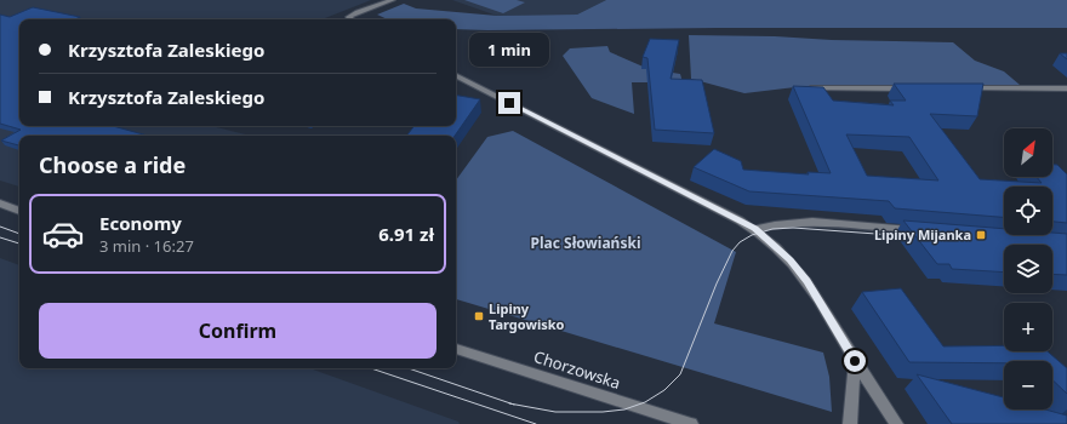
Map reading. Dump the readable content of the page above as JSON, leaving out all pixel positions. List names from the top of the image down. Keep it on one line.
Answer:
{"streets":{"street":["Chorzowska"]},"districts":["Plac Słowiański"],"places":{"transit":["Lipiny Mijanka","Lipiny Targowisko"]},"north":"top right","page":{"banner":["Krzysztofa Zaleskiego","Krzysztofa Zaleskiego"],"bubble":"1 min","map_buttons":["+","−"],"heading":"Choose a ride","list":[{"name":"Economy","note":"3 min · 16:27","value":"6.91 zł"}],"buttons":"Confirm"}}
